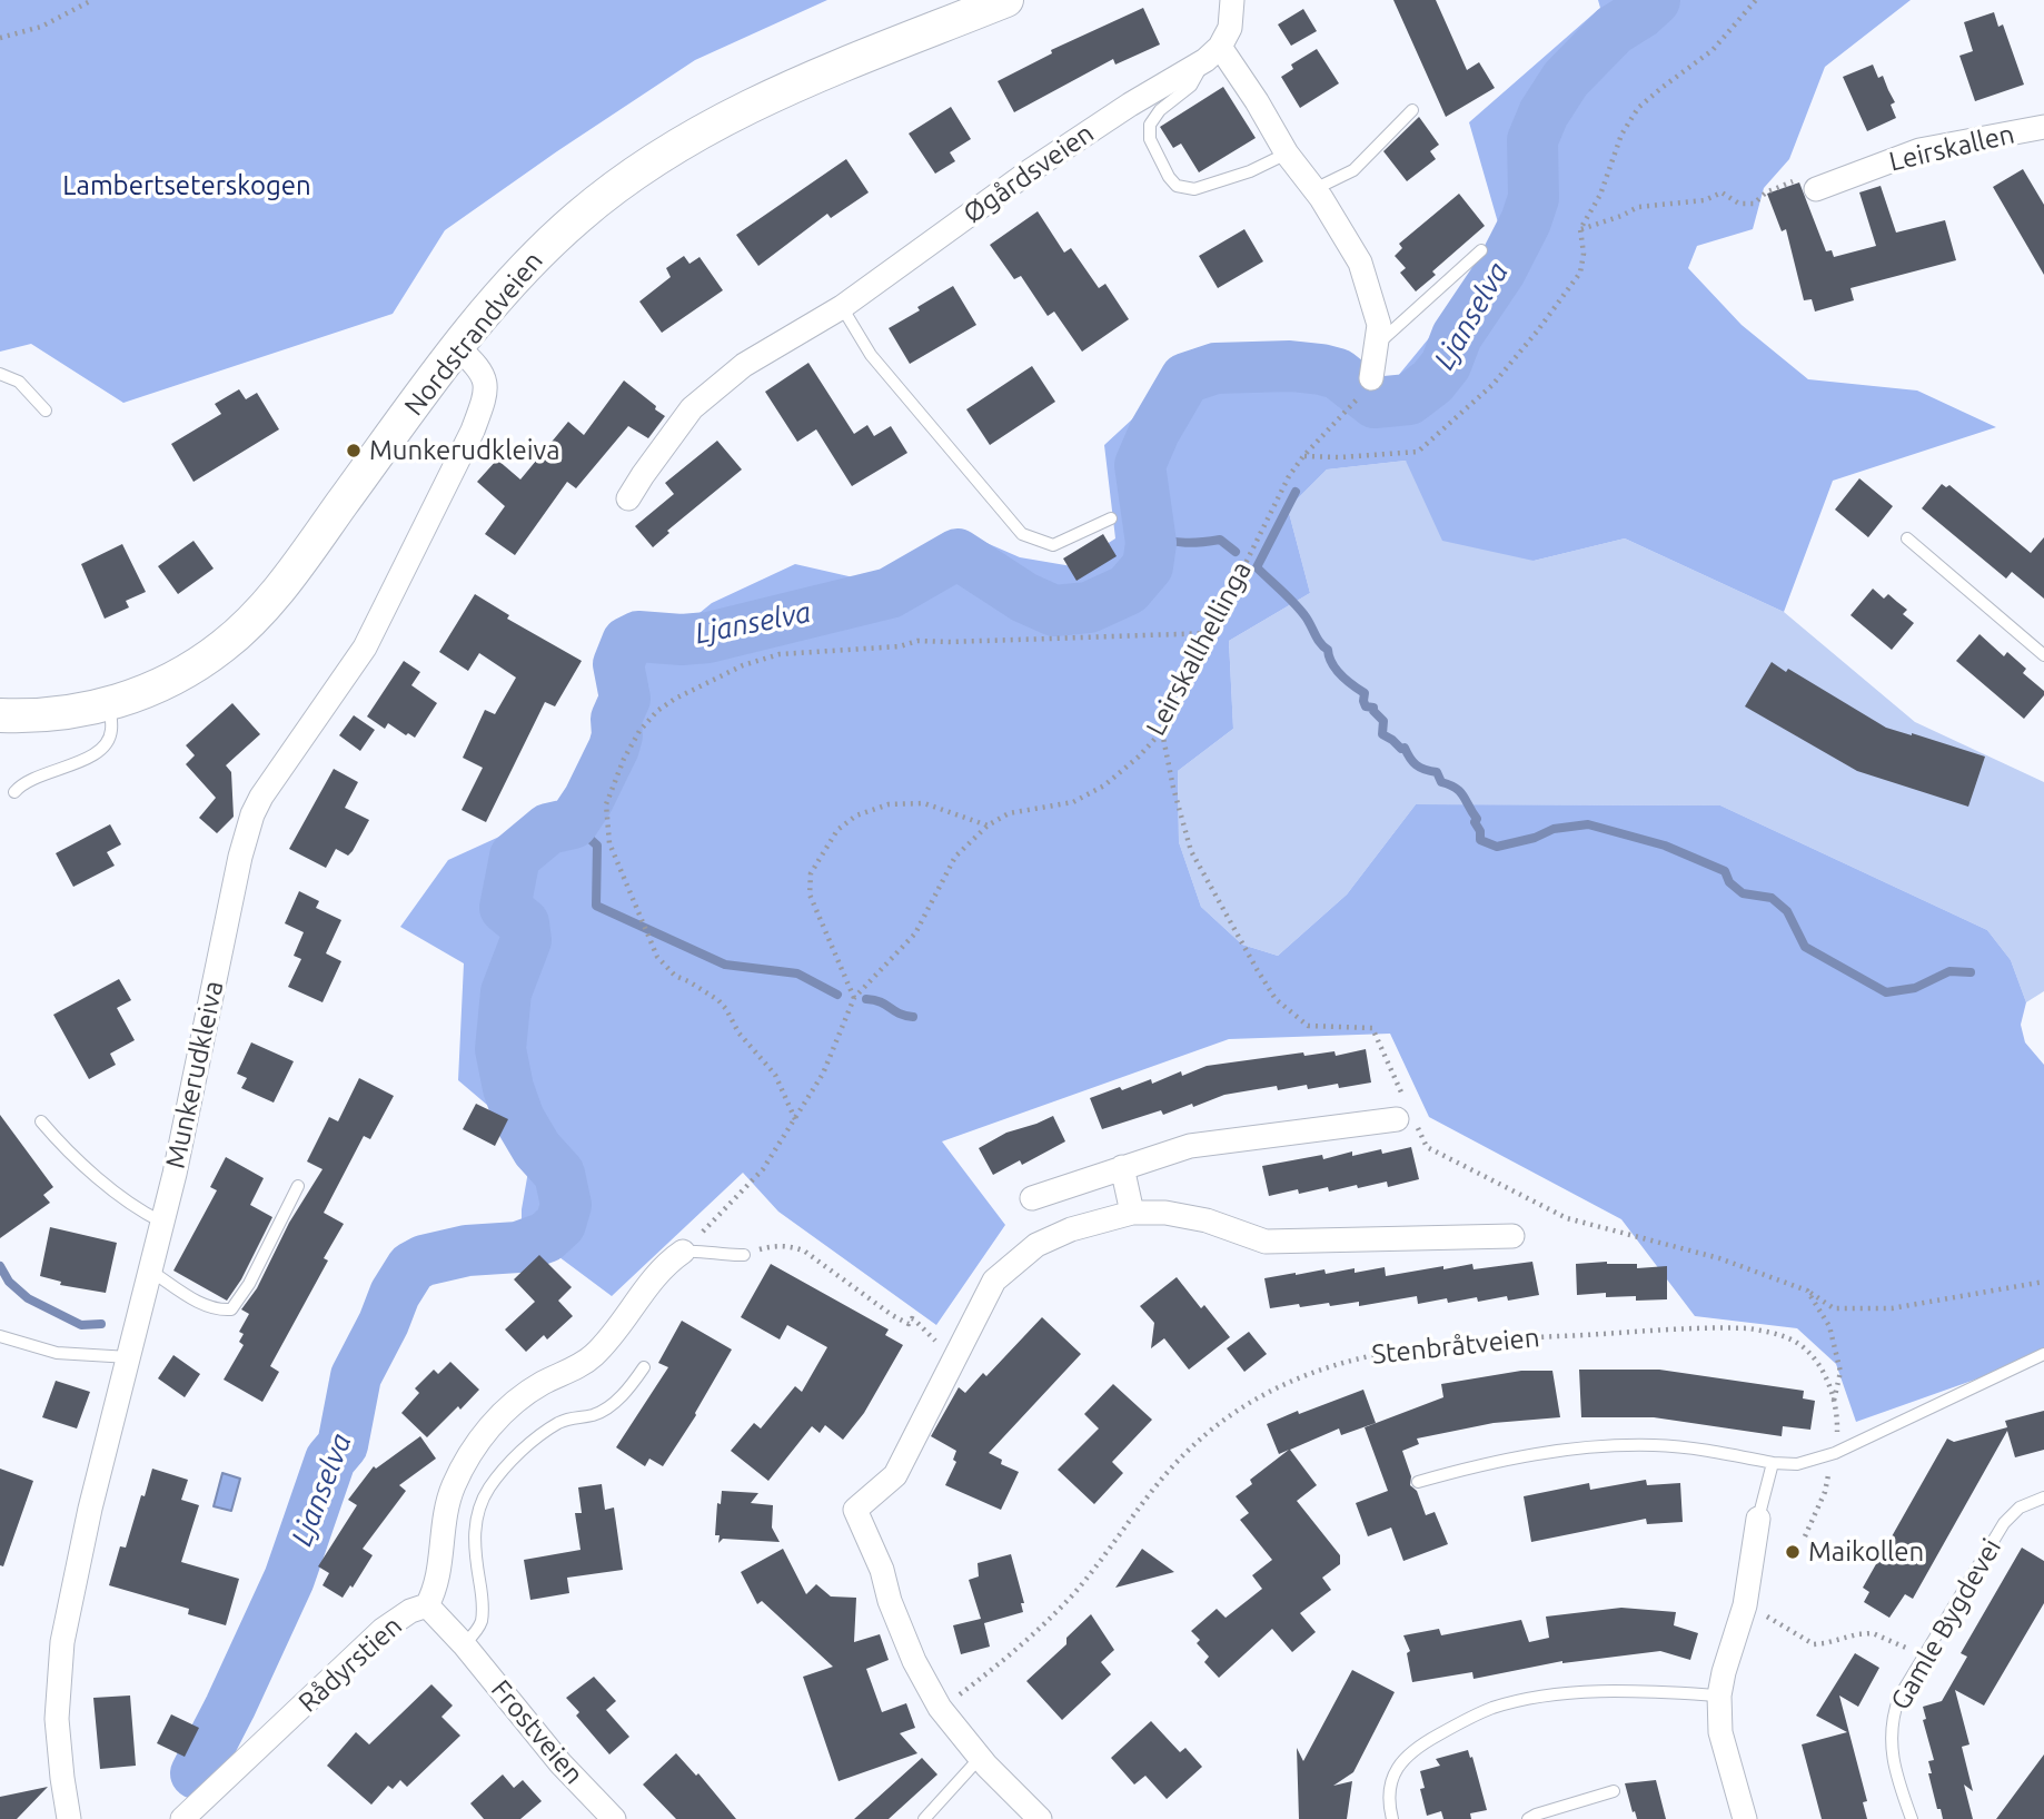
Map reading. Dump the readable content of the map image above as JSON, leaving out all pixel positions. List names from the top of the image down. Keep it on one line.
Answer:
{"streets":{"main road":["Nordstrandveien"],"street":["Leirskallen","Øgårdsveien","Munkerudkleiva","Rådyrstien","Frostveien"],"lane":["Gamle Bygdevei"],"path":["Leirskallhellinga","Stenbråtveien"]},"crossings":[["Nordstrandveien","Munkerudkleiva"],["Rådyrstien","Frostveien"]],"water":["Ljanselva"],"parks":["Lambertseterskogen"],"places":["Munkerudkleiva","Maikollen"]}
